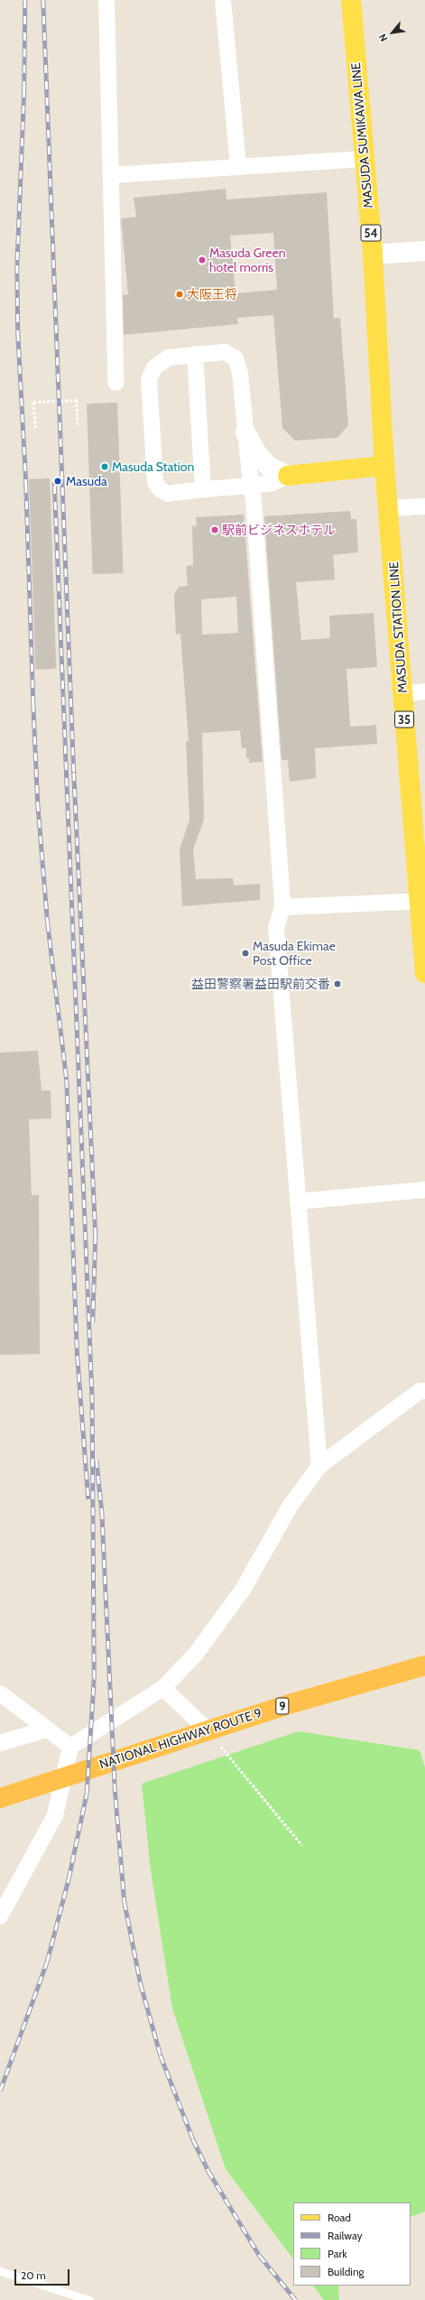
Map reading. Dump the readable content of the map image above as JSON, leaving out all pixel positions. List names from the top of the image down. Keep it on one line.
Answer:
{"streets":{"highway":["9","NATIONAL HIGHWAY ROUTE 9"],"main road":["MASUDA SUMIKAWA LINE","54","MASUDA STATION LINE","35"]},"crossings":[["MASUDA SUMIKAWA LINE","MASUDA STATION LINE"]],"places":["Masuda Green hotel morris","大阪王将","Masuda Station","Masuda","駅前ビジネスホテル","Masuda Ekimae Post Office","益田警察署益田駅前交番"],"legend":["Road","Railway","Park","Building"],"scale_bar":"20 m","north":"bottom left"}
